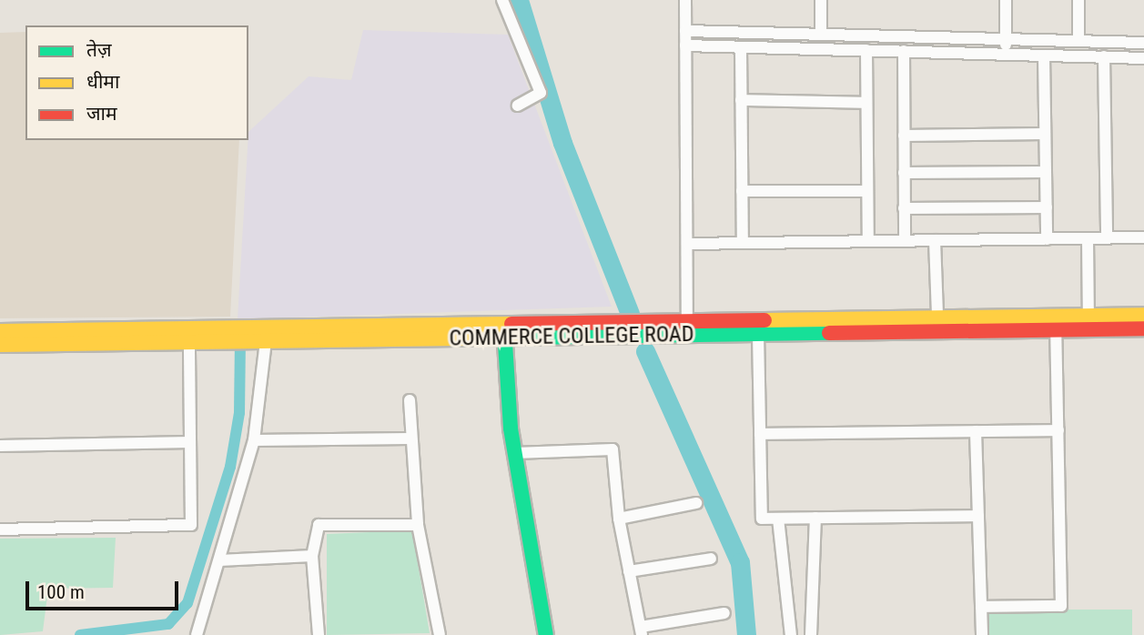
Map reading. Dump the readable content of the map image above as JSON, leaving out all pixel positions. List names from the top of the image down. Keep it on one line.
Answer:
{"streets":{"street":["COMMERCE COLLEGE ROAD"]},"legend":["तेज़","धीमा","जाम"],"scale_bar":"100 m"}
